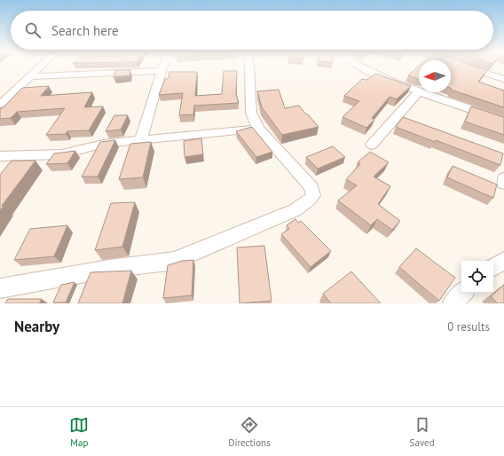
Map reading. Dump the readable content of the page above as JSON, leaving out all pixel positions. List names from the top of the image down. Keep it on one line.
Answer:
{"north":"left","page":{"search":"Search here","heading":["Nearby","0 results"],"nav":["Map","Directions","Saved"]}}
